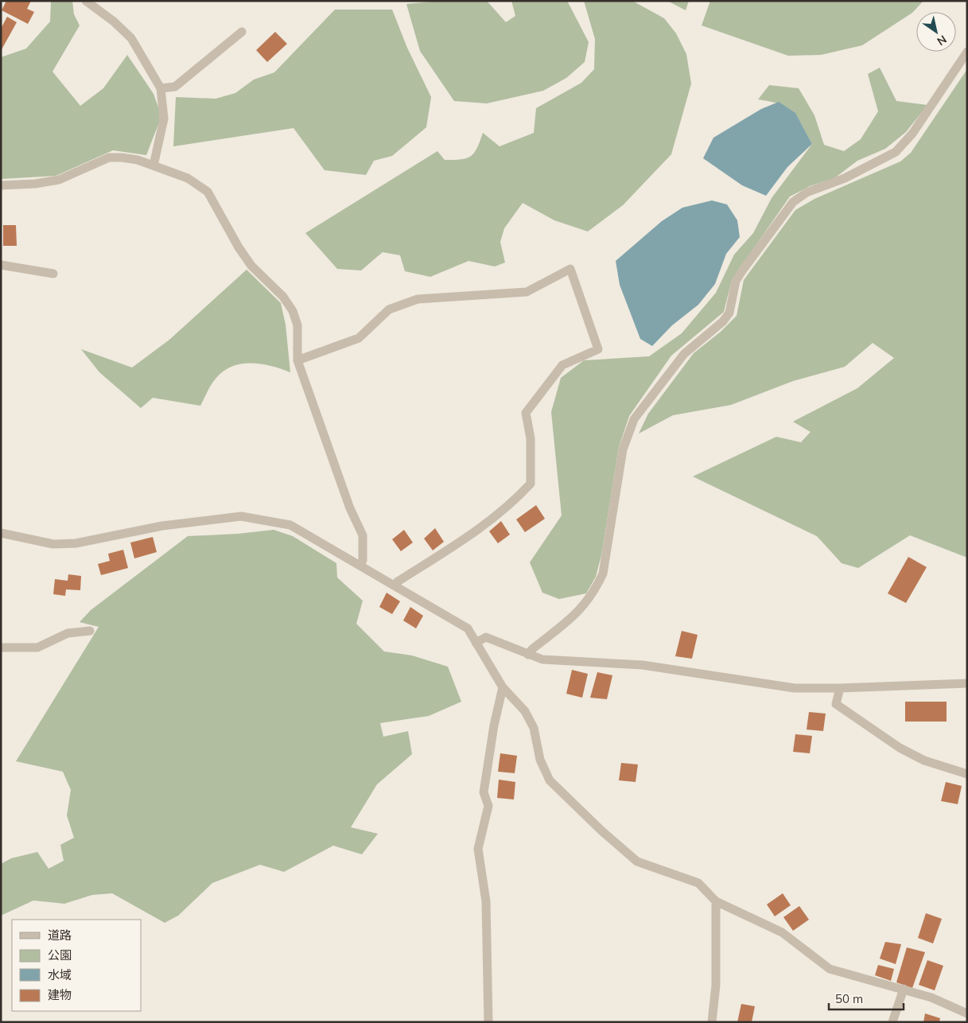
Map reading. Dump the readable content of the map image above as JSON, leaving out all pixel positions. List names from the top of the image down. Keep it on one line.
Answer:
{"legend":["道路","公園","水域","建物"],"scale_bar":"50 m","north":"bottom right"}
